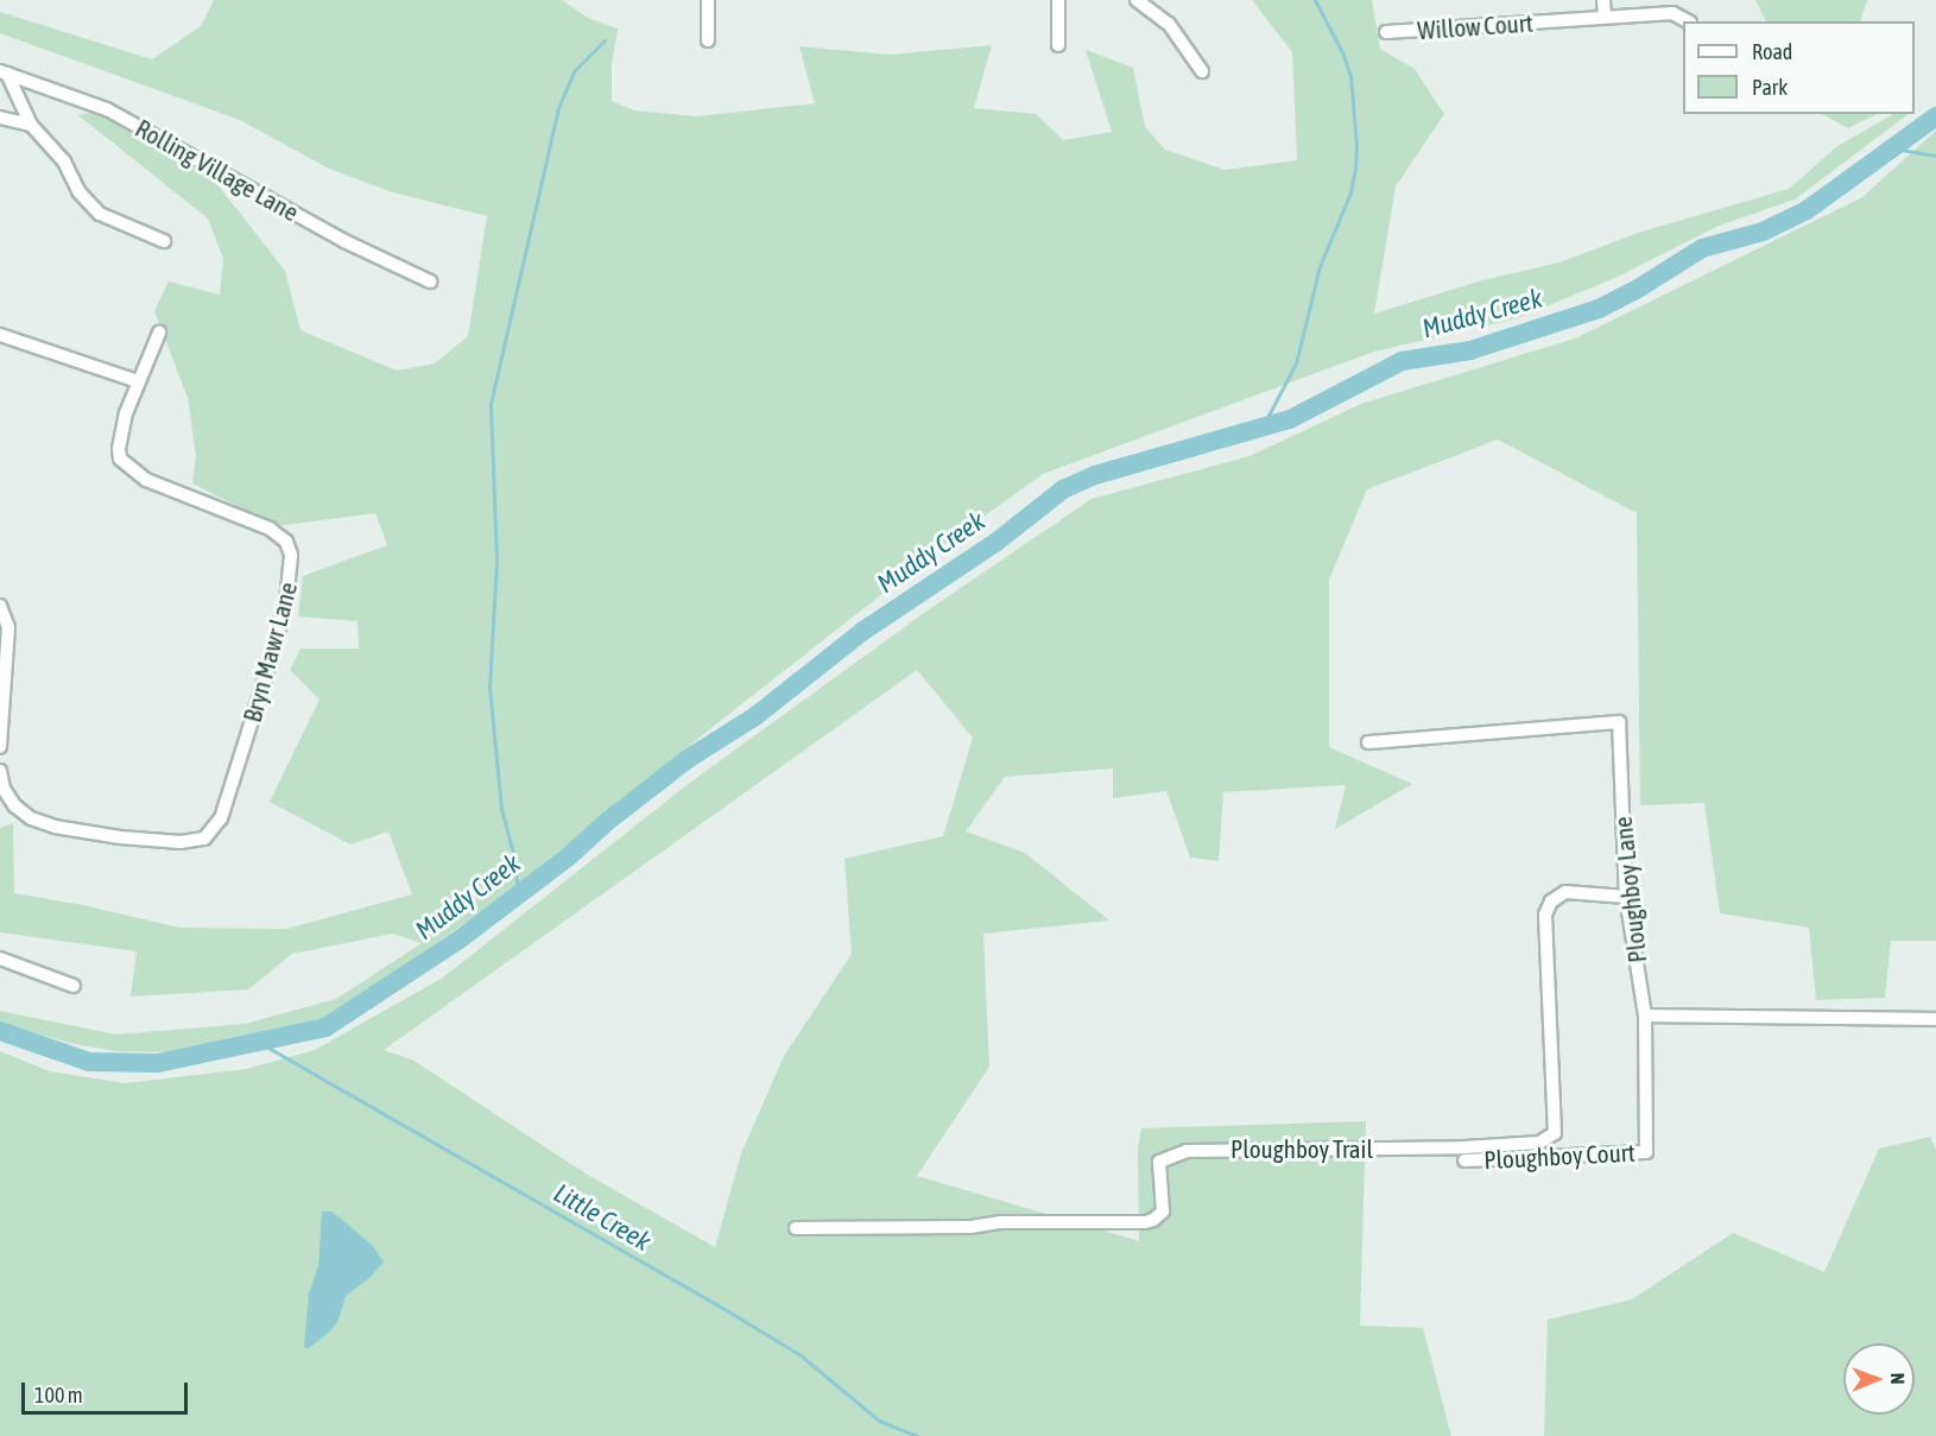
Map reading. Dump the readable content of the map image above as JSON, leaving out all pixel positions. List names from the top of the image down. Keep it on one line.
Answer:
{"streets":{"street":["Willow Court","Rolling Village Lane","Bryn Mawr Lane","Ploughboy Lane","Ploughboy Trail","Ploughboy Court"]},"crossings":[["Ploughboy Lane","Ploughboy Trail"],["Ploughboy Lane","Ploughboy Court"]],"water":["Muddy Creek","Little Creek"],"legend":["Road","Park"],"scale_bar":"100 m","north":"right"}
